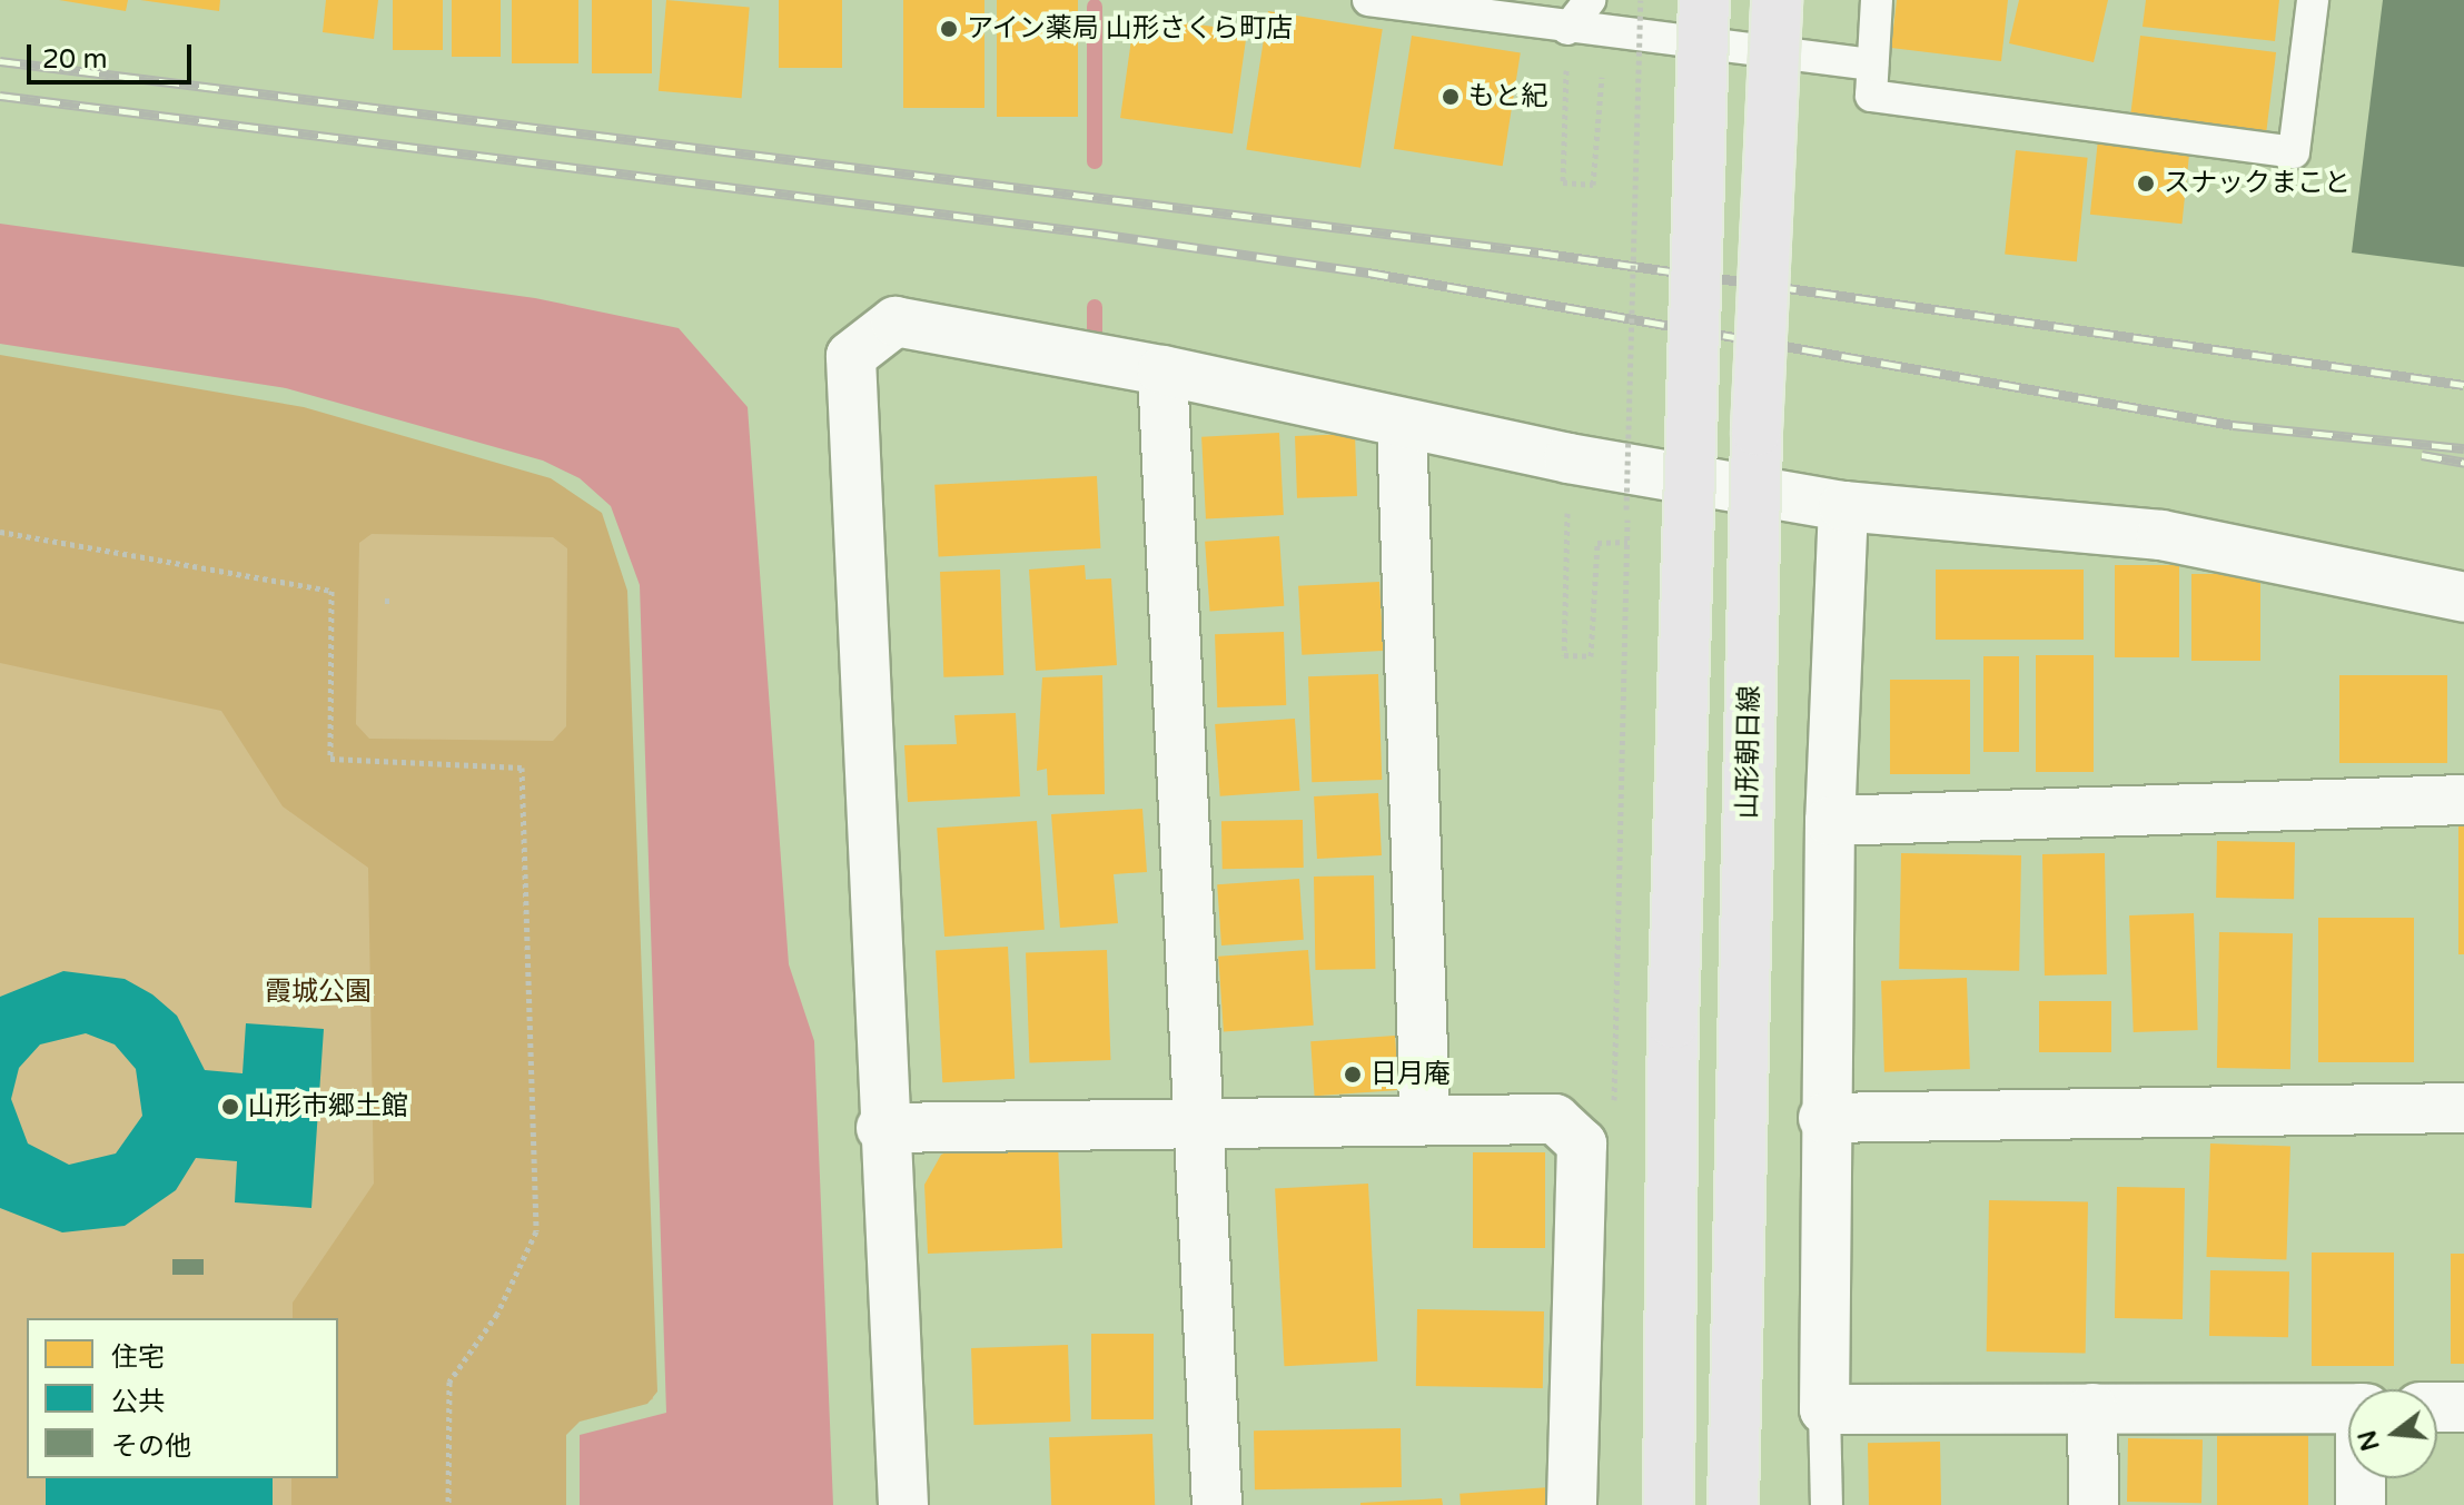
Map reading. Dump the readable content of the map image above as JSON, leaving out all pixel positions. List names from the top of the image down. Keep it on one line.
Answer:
{"streets":{"main road":["山形朝日線"]},"parks":["霞城公園"],"places":["アイン薬局 山形さくら町店","もと紀","スナックまこと","日月庵","山形市郷土館"],"legend":["住宅","公共","その他"],"scale_bar":"20 m","north":"left"}
